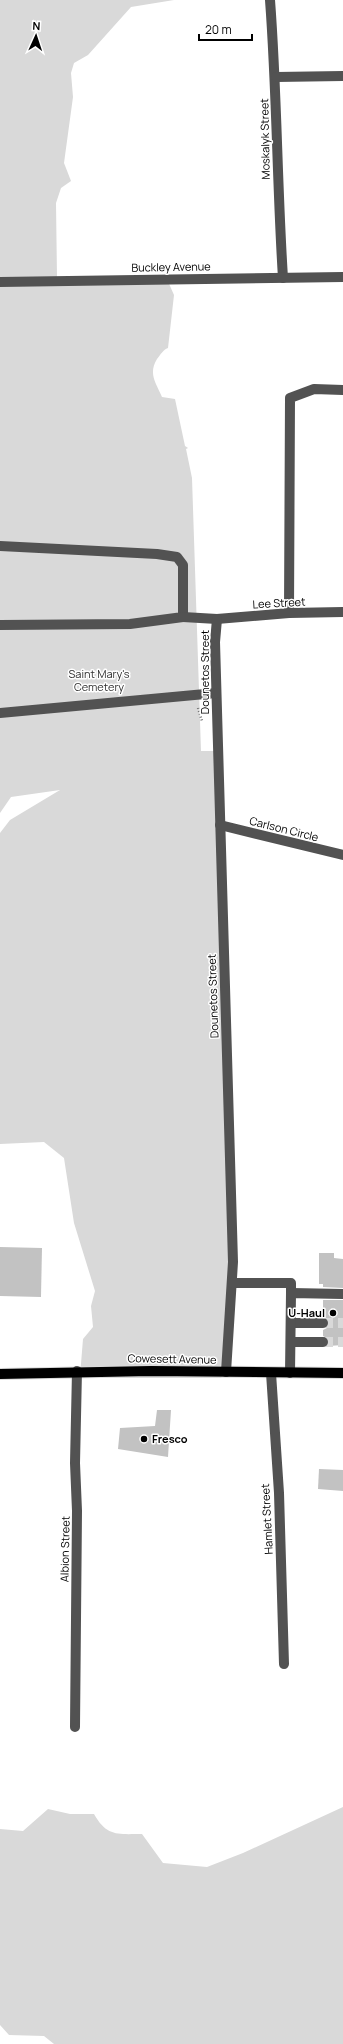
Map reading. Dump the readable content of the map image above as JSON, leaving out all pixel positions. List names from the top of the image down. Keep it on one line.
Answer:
{"streets":{"main road":["Cowesett Avenue"],"street":["Moskalyk Street","Buckley Avenue","Lee Street","Dounetos Street","Carlson Circle","Hamlet Street","Albion Street"]},"crossings":[["Moskalyk Street","Buckley Avenue"],["Lee Street","Dounetos Street"],["Dounetos Street","Carlson Circle"],["Dounetos Street","Cowesett Avenue"],["Cowesett Avenue","Hamlet Street"],["Cowesett Avenue","Albion Street"]],"parks":["Saint Mary's Cemetery"],"places":["U-Haul","Fresco"],"scale_bar":"20 m","north":"top"}
